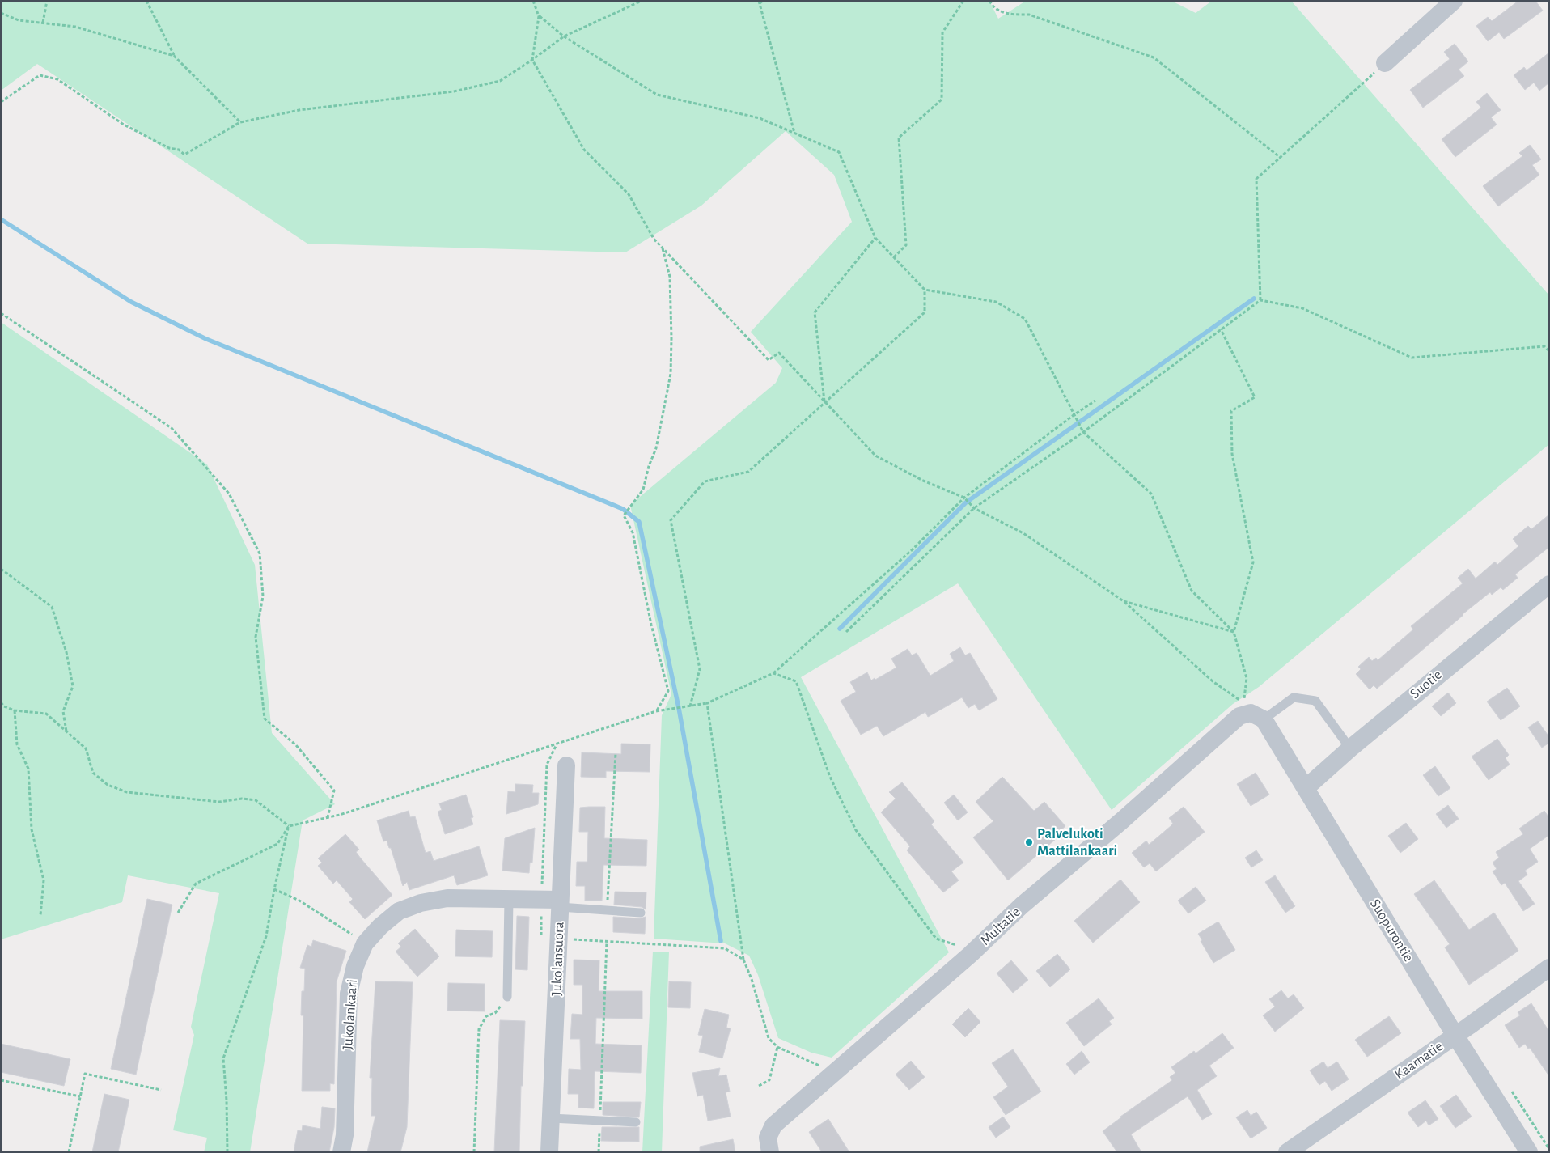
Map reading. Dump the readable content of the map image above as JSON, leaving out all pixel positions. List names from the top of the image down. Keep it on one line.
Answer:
{"streets":{"street":["Suotie","Multatie","Suopurontie","Jukolansuora","Jukolankaari","Kaarnatie"]},"crossings":[["Suotie","Suopurontie"],["Multatie","Suopurontie"],["Suopurontie","Kaarnatie"],["Jukolansuora","Jukolankaari"]],"places":["Palvelukoti Mattilankaari"]}
